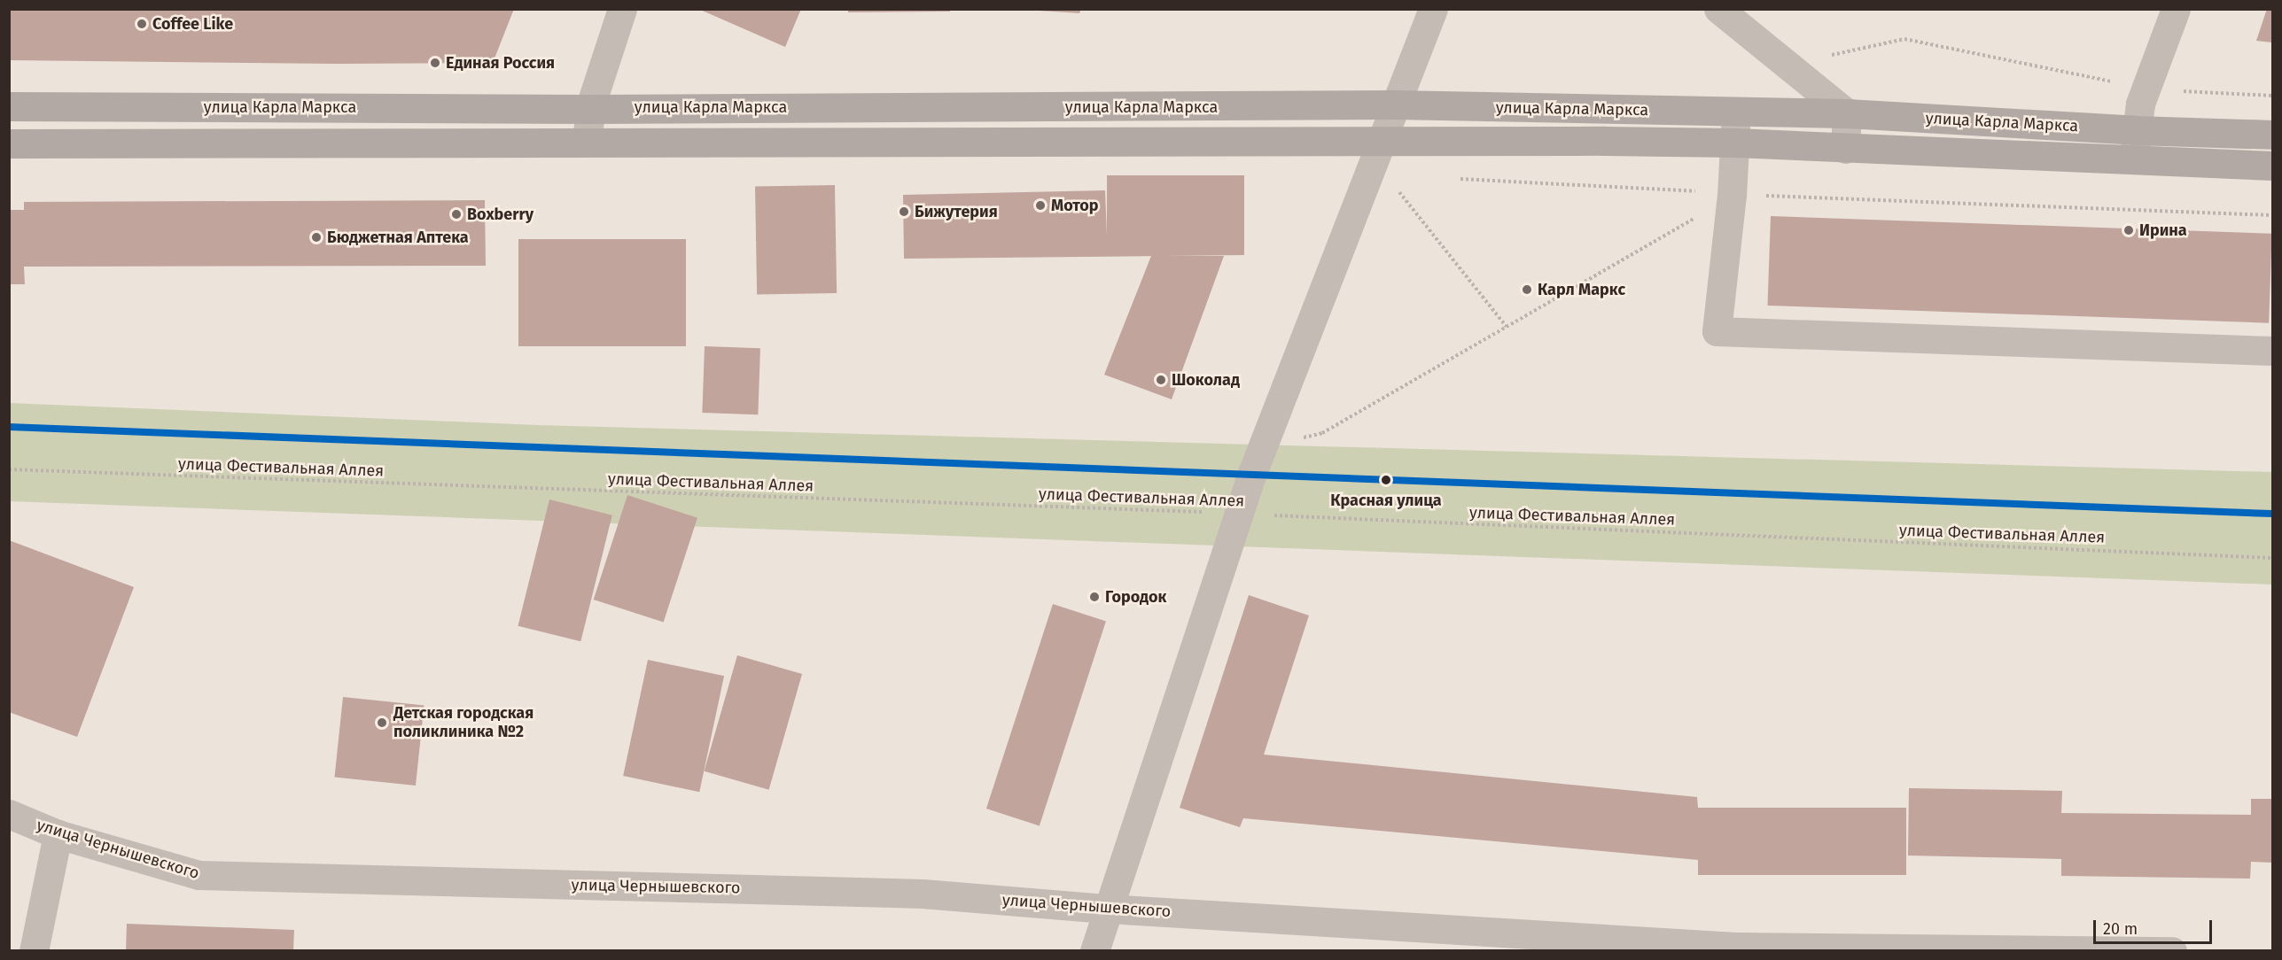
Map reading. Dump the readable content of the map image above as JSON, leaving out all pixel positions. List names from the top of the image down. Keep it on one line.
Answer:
{"streets":{"main road":["улица Карла Маркса"],"street":["улица Чернышевского"],"path":["улица Фестивальная Аллея"]},"places":["Coffee Like","Единая Россия","Мотор","Бижутерия","Boxberry","Ирина","Бюджетная Аптека","Карл Маркс","Шоколад","Красная улица","Городок","Детская городская поликлиника №2"],"scale_bar":"20 m"}
